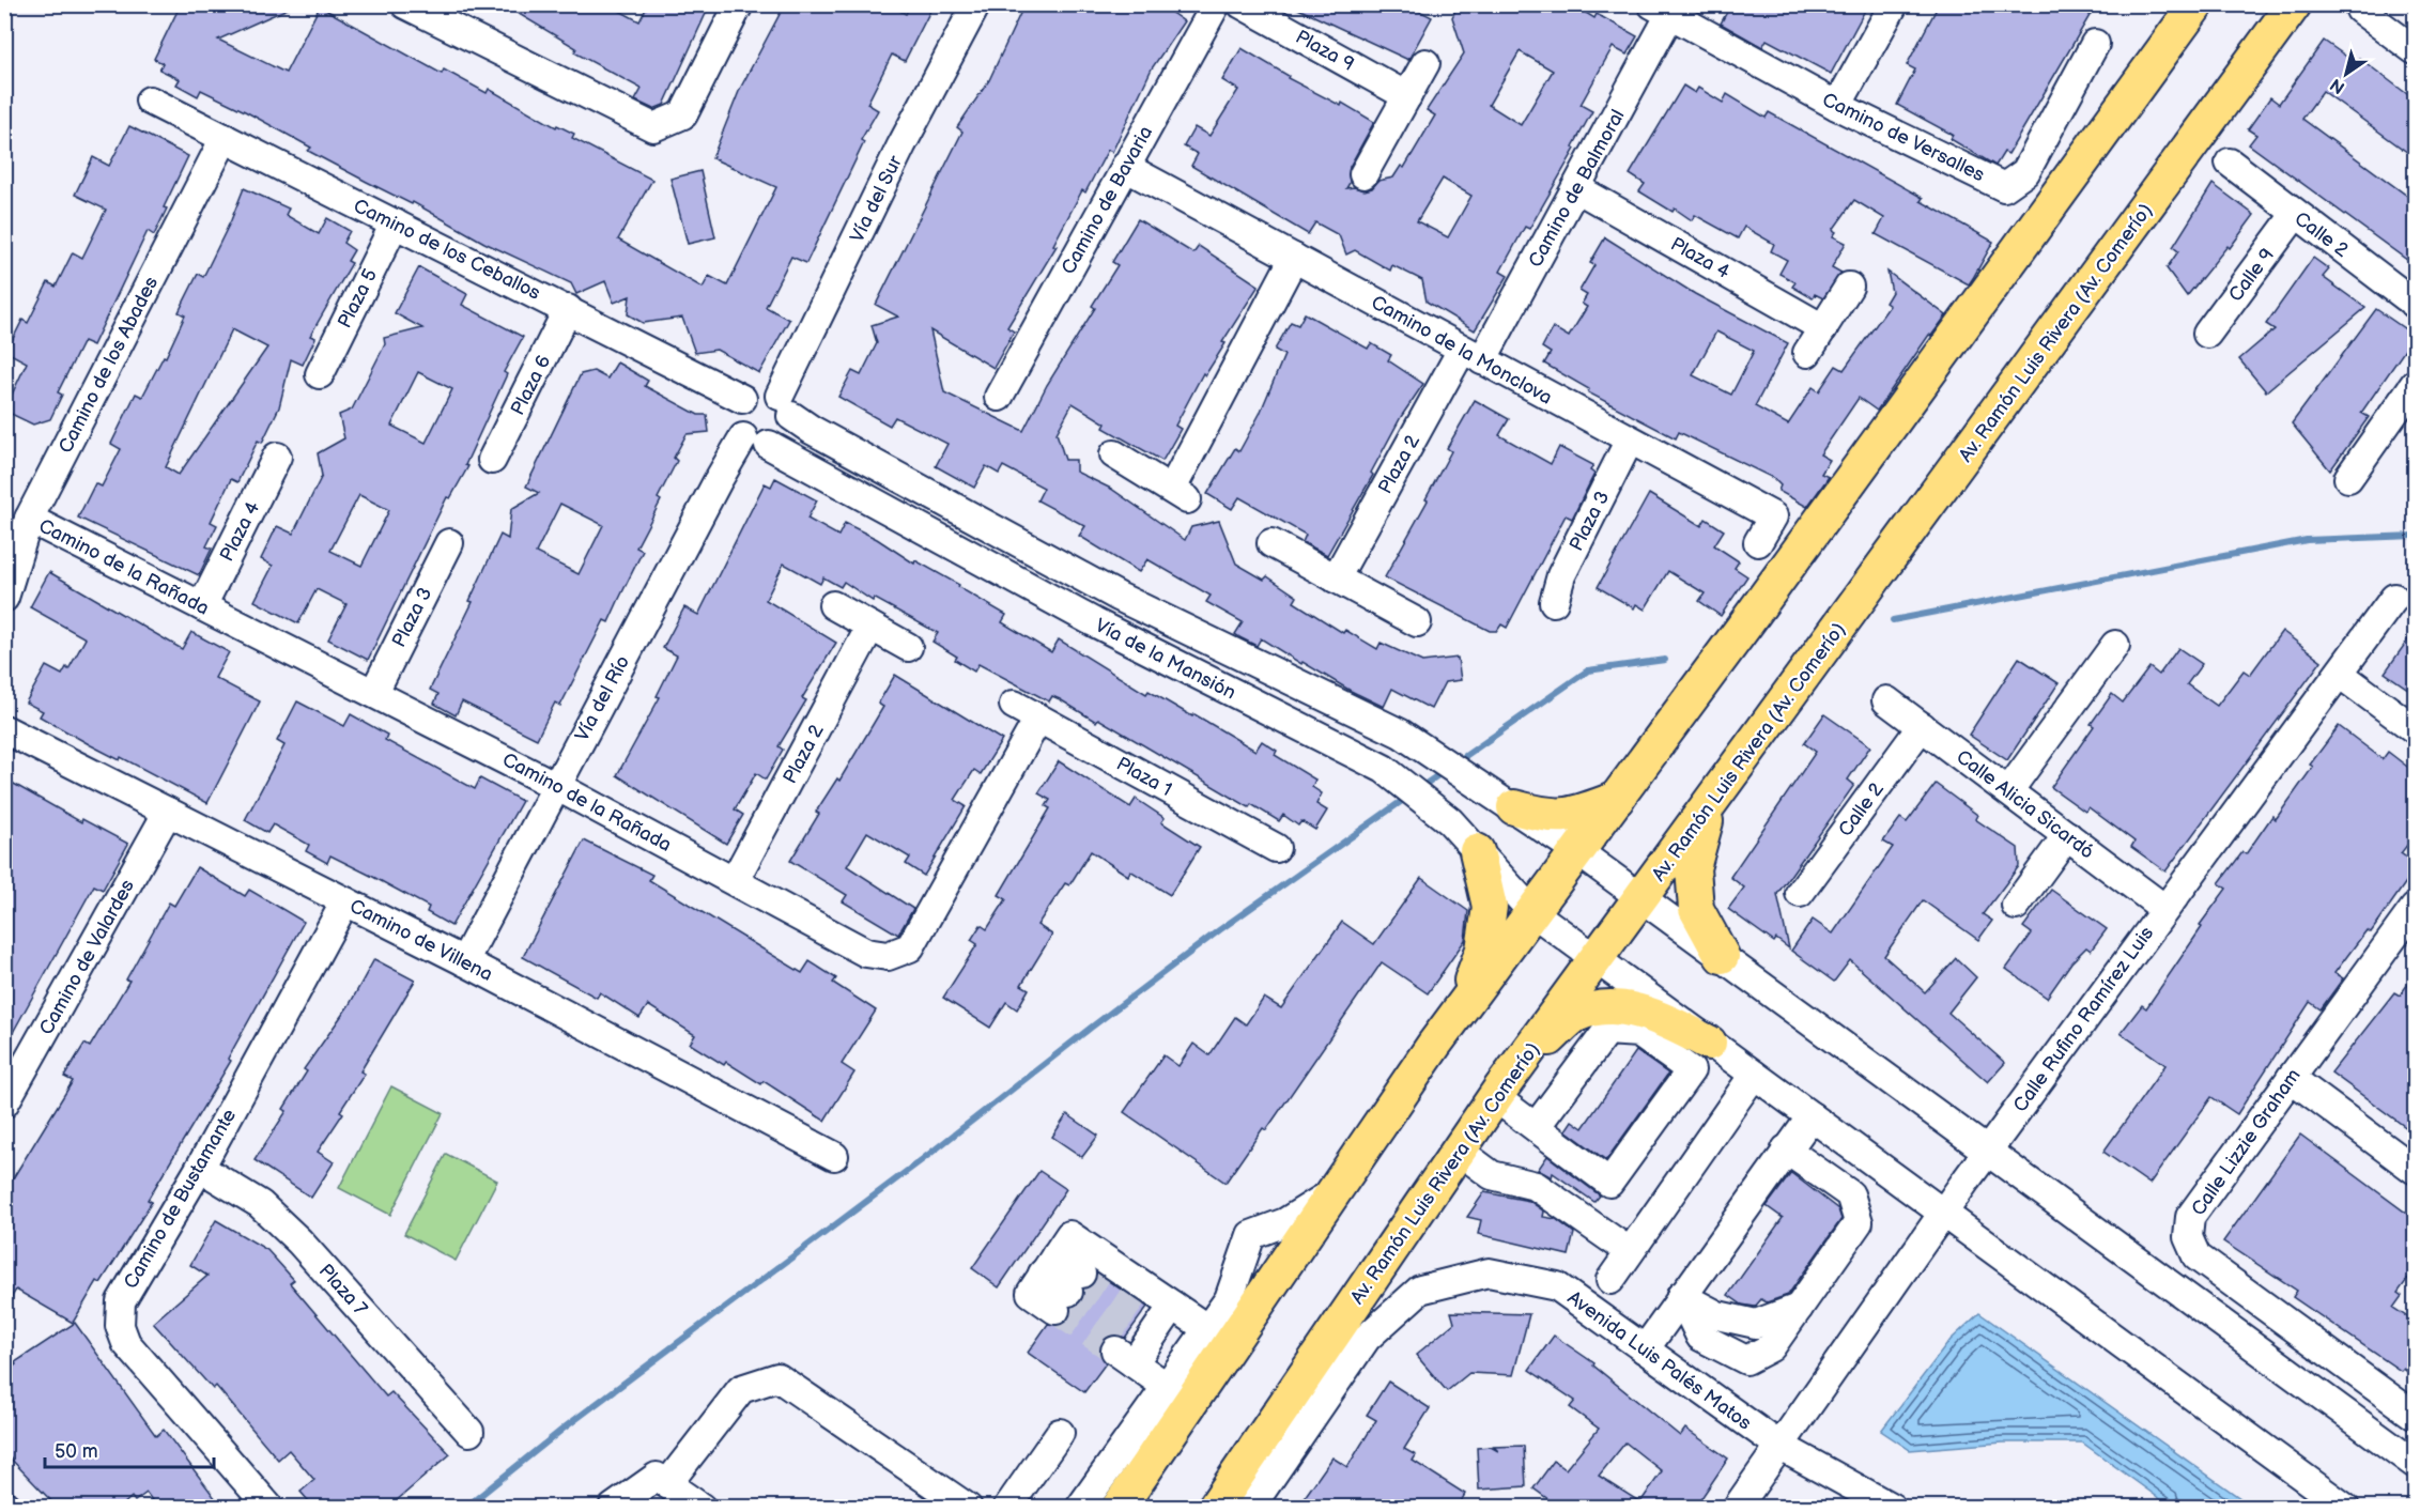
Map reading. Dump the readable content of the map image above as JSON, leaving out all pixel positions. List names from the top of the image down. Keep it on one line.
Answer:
{"streets":{"main road":["Av. Ramón Luis Rivera (Av. Comerío)"],"street":["Plaza 9","Camino de Versalles","Camino de Balmoral","Vía del Sur","Camino de Bavaria","Calle 2","Camino de los Ceballos","Plaza 4","Calle 9","Plaza 5","Camino de la Monclova","Camino de los Abades","Plaza 6","Plaza 2","Plaza 3","Camino de la Rañada","Vía de la Mansión","Vía del Río","Plaza 1","Calle Alicia Sicardó","Camino de Villena","Camino de Valardes","Calle Rufino Ramírez Luis","Calle Lizzie Graham","Camino de Bustamante","Plaza 7","Avenida Luis Palés Matos"]},"crossings":[["Camino de Versalles","Camino de Balmoral"],["Camino de Balmoral","Plaza 4"],["Camino de Balmoral","Camino de la Monclova"],["Camino de Balmoral","Plaza 2"],["Vía del Sur","Camino de los Ceballos"],["Vía del Sur","Vía de la Mansión"],["Vía del Sur","Vía del Río"],["Camino de Bavaria","Camino de la Monclova"],["Calle 2","Calle 9"],["Calle 2","Calle Alicia Sicardó"],["Camino de los Ceballos","Plaza 5"],["Camino de los Ceballos","Camino de los Abades"],["Camino de los Ceballos","Plaza 6"],["Camino de los Ceballos","Vía de la Mansión"],["Camino de los Ceballos","Vía del Río"],["Plaza 4","Camino de la Rañada"],["Av. Ramón Luis Rivera (Av. Comerío)","Vía de la Mansión"],["Camino de la Monclova","Plaza 2"],["Camino de la Monclova","Plaza 3"],["Camino de los Abades","Camino de la Rañada"],["Plaza 2","Camino de la Rañada"],["Plaza 3","Camino de la Rañada"],["Camino de la Rañada","Vía del Río"],["Camino de la Rañada","Plaza 1"],["Vía de la Mansión","Vía del Río"],["Vía de la Mansión","Calle Rufino Ramírez Luis"],["Vía del Río","Camino de Villena"],["Calle Alicia Sicardó","Calle Rufino Ramírez Luis"],["Camino de Villena","Camino de Valardes"],["Camino de Villena","Camino de Bustamante"],["Calle Rufino Ramírez Luis","Avenida Luis Palés Matos"],["Camino de Bustamante","Plaza 7"]],"scale_bar":"50 m","north":"bottom left"}
